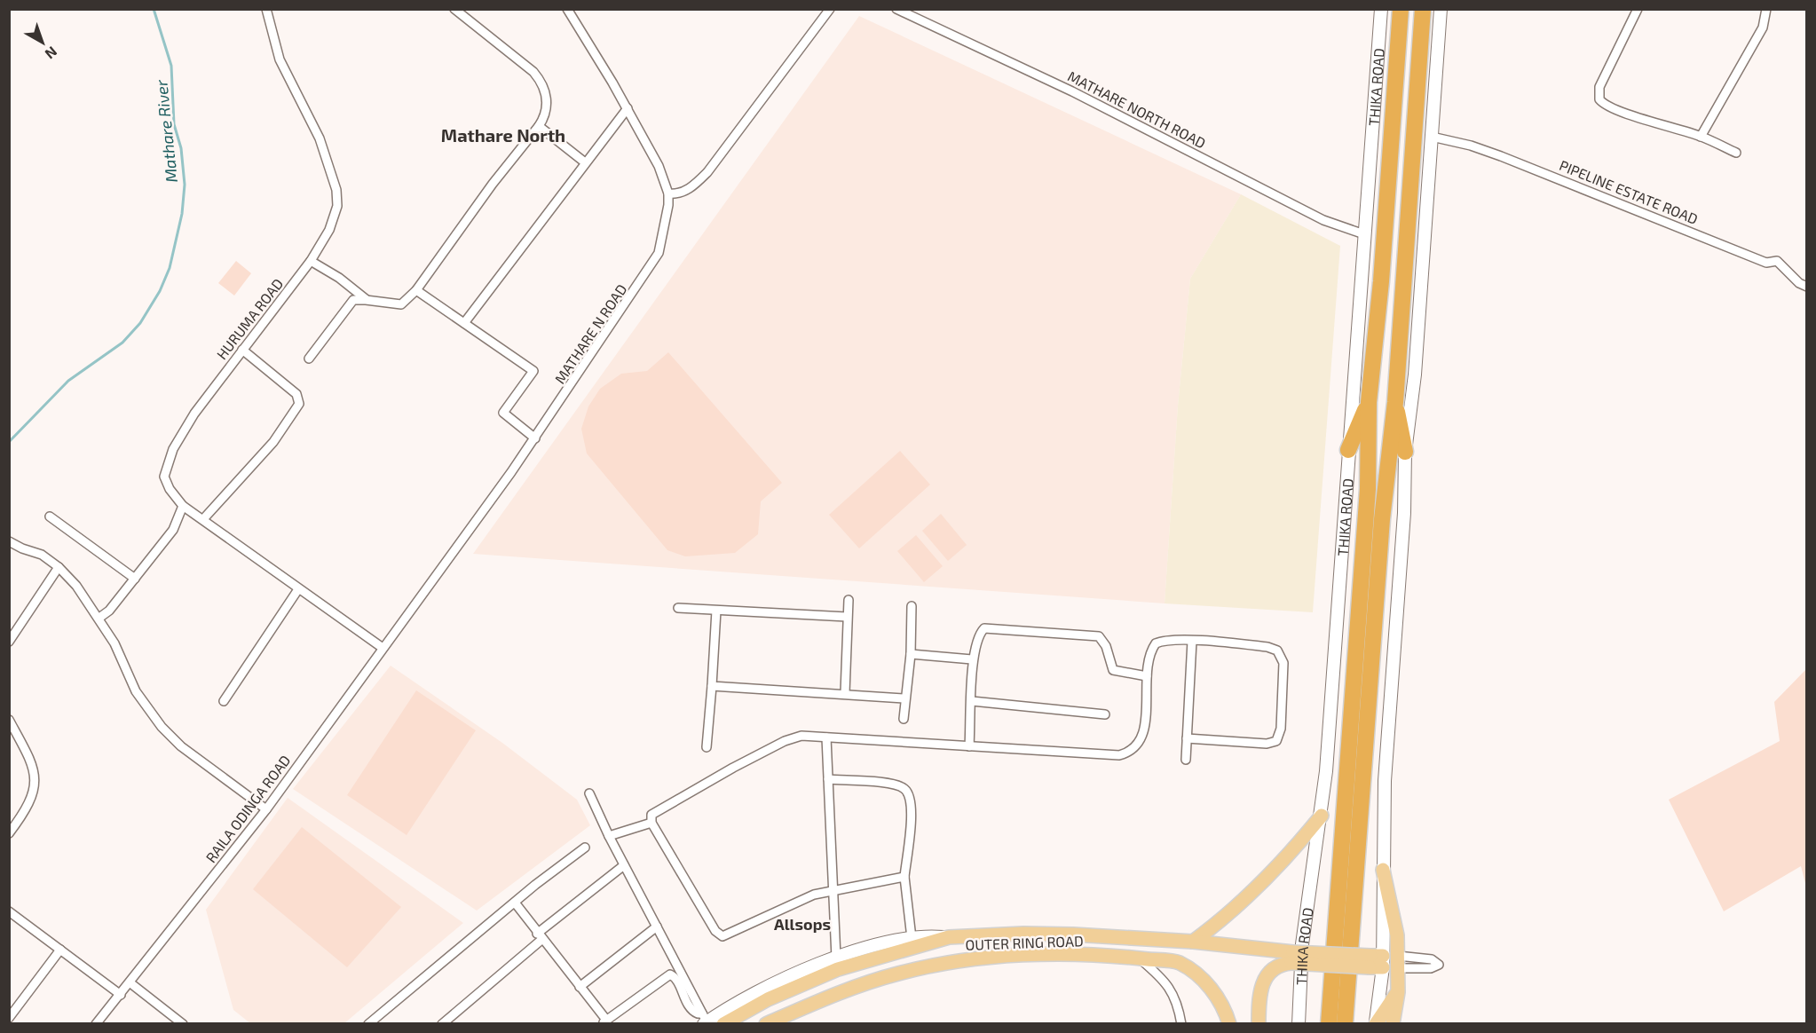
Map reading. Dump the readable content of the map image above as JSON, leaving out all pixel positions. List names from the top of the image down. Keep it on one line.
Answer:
{"streets":{"highway":["THIKA ROAD"],"main road":["OUTER RING ROAD"],"street":["MATHARE NORTH ROAD","PIPELINE ESTATE ROAD","HURUMA ROAD","MATHARE N ROAD","RAILA ODINGA ROAD"]},"crossings":[["THIKA ROAD","MATHARE NORTH ROAD"],["MATHARE N ROAD","RAILA ODINGA ROAD"]],"districts":["Mathare North","Allsops"],"water":["Mathare River"],"north":"bottom right"}
